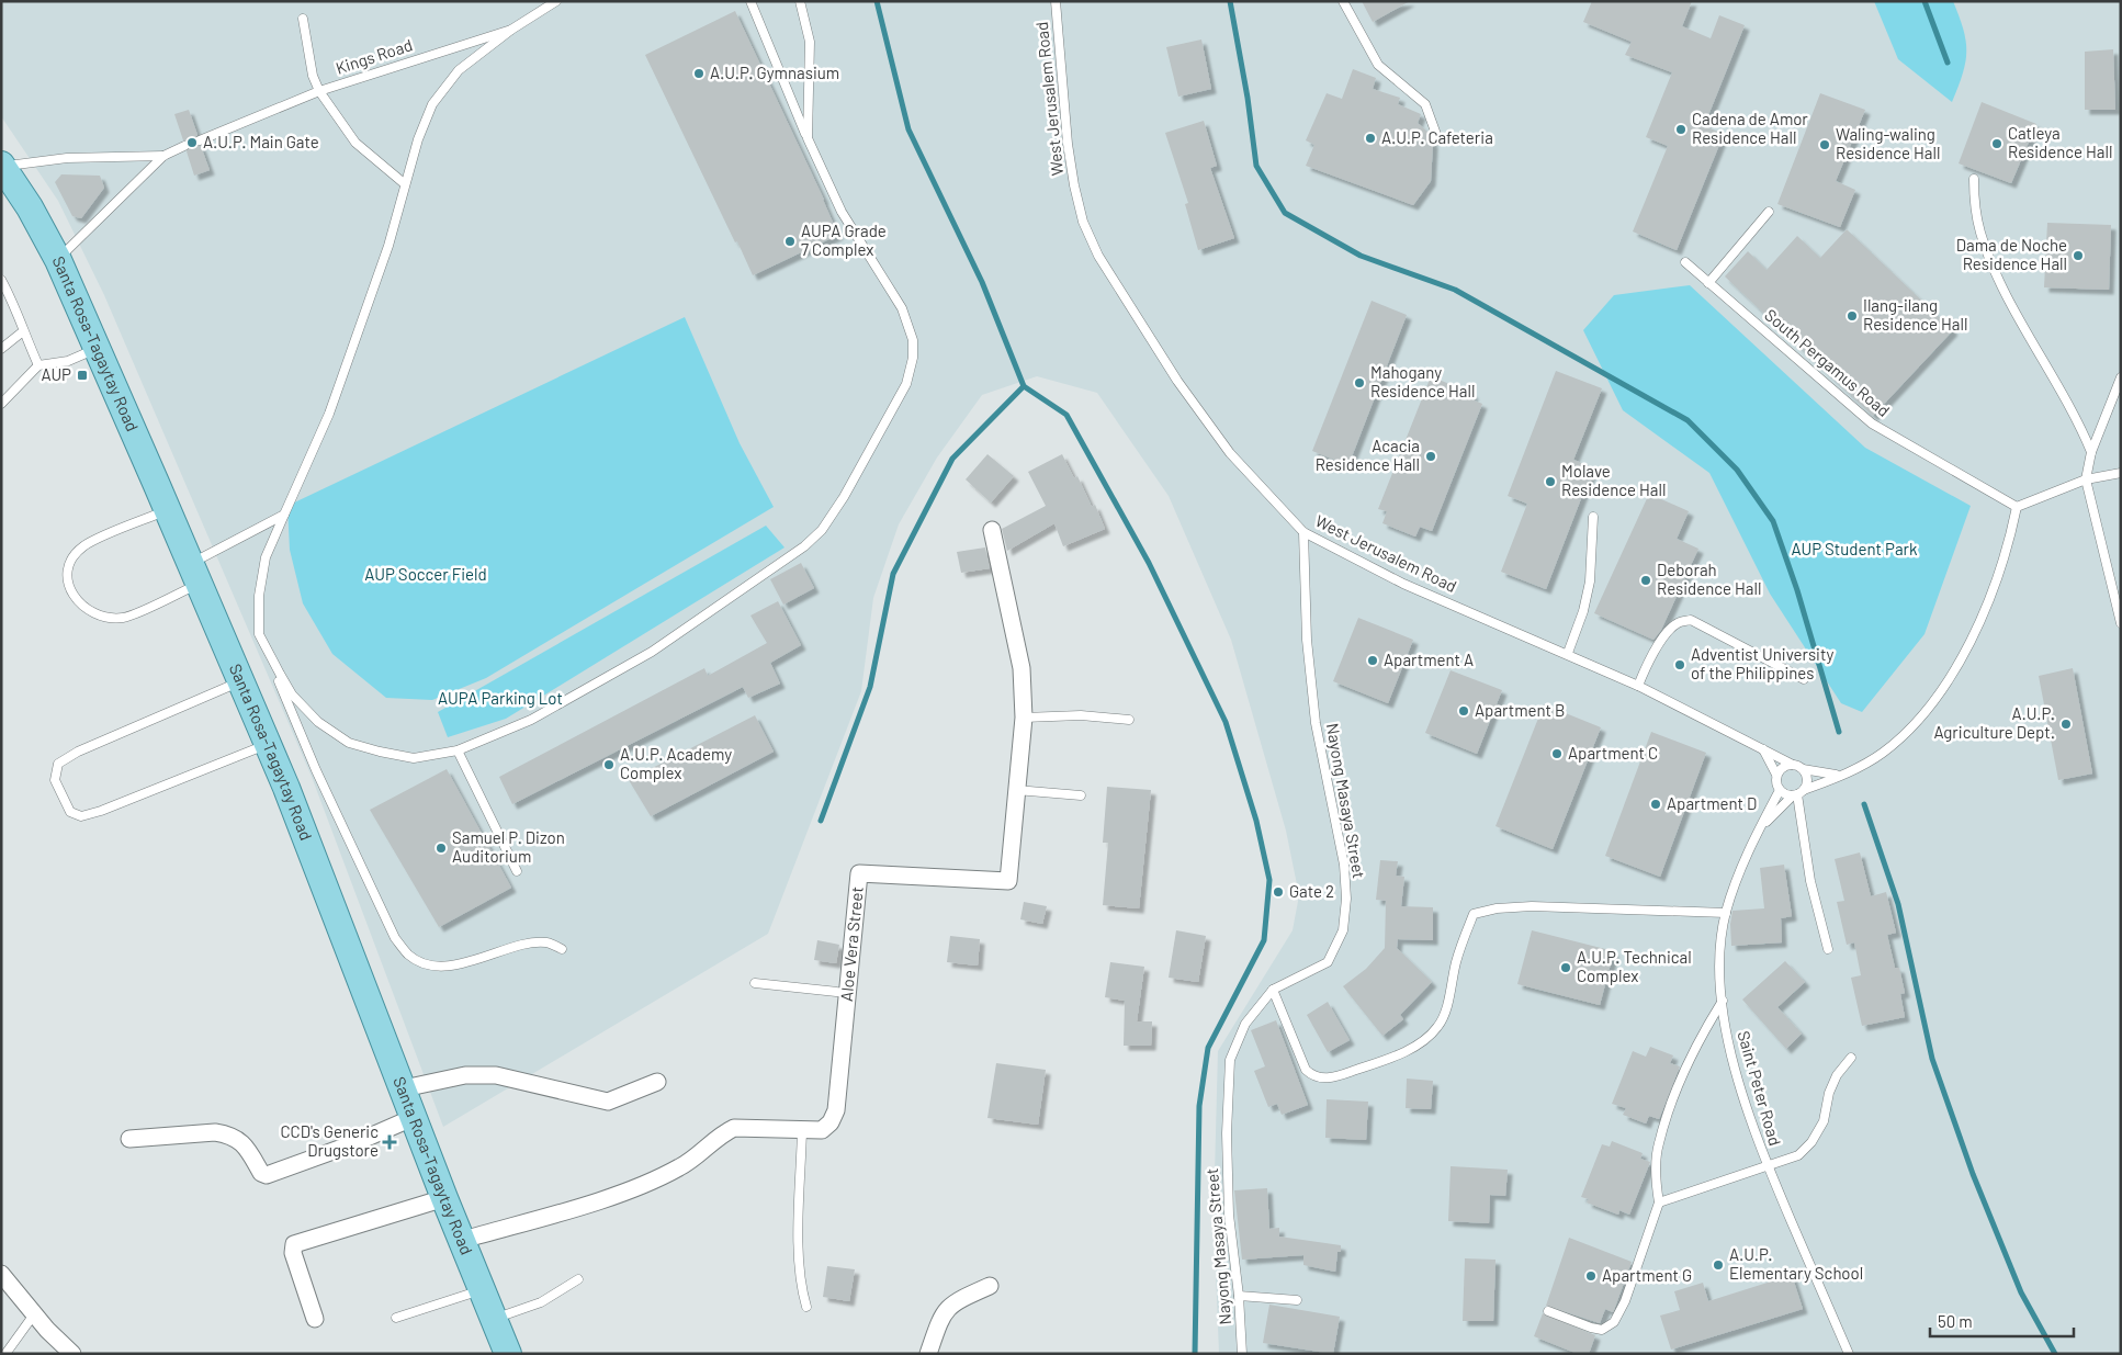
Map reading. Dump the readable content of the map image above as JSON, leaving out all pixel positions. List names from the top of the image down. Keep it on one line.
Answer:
{"streets":{"main road":["Santa Rosa-Tagaytay Road"],"street":["Aloe Vera Street"],"lane":["Kings Road","West Jerusalem Road","South Pergamus Road","Nayong Masaya Street","Saint Peter Road"]},"crossings":[["West Jerusalem Road","Nayong Masaya Street"],["West Jerusalem Road","Saint Peter Road"],["Santa Rosa-Tagaytay Road","Aloe Vera Street"]],"parks":["AUP Student Park","AUP Soccer Field","AUPA Parking Lot"],"places":{"other":["A.U.P. Gymnasium","Cadena de Amor Residence Hall","A.U.P. Cafeteria","A.U.P. Main Gate","Catleya Residence Hall","Waling-waling Residence Hall","AUPA Grade 7 Complex","Dama de Noche Residence Hall","Ilang-ilang Residence Hall","Mahogany Residence Hall","Acacia Residence Hall","Molave Residence Hall","Deborah Residence Hall","Apartment A","Adventist University of the Philippines","Apartment B","A.U.P. Agriculture Dept.","Apartment C","A.U.P. Academy Complex","Apartment D","Samuel P. Dizon Auditorium","Gate 2","A.U.P. Technical Complex","A.U.P. Elementary School","Apartment G"],"transit":["AUP"],"health":["CCD's Generic Drugstore"]},"scale_bar":"50 m"}
